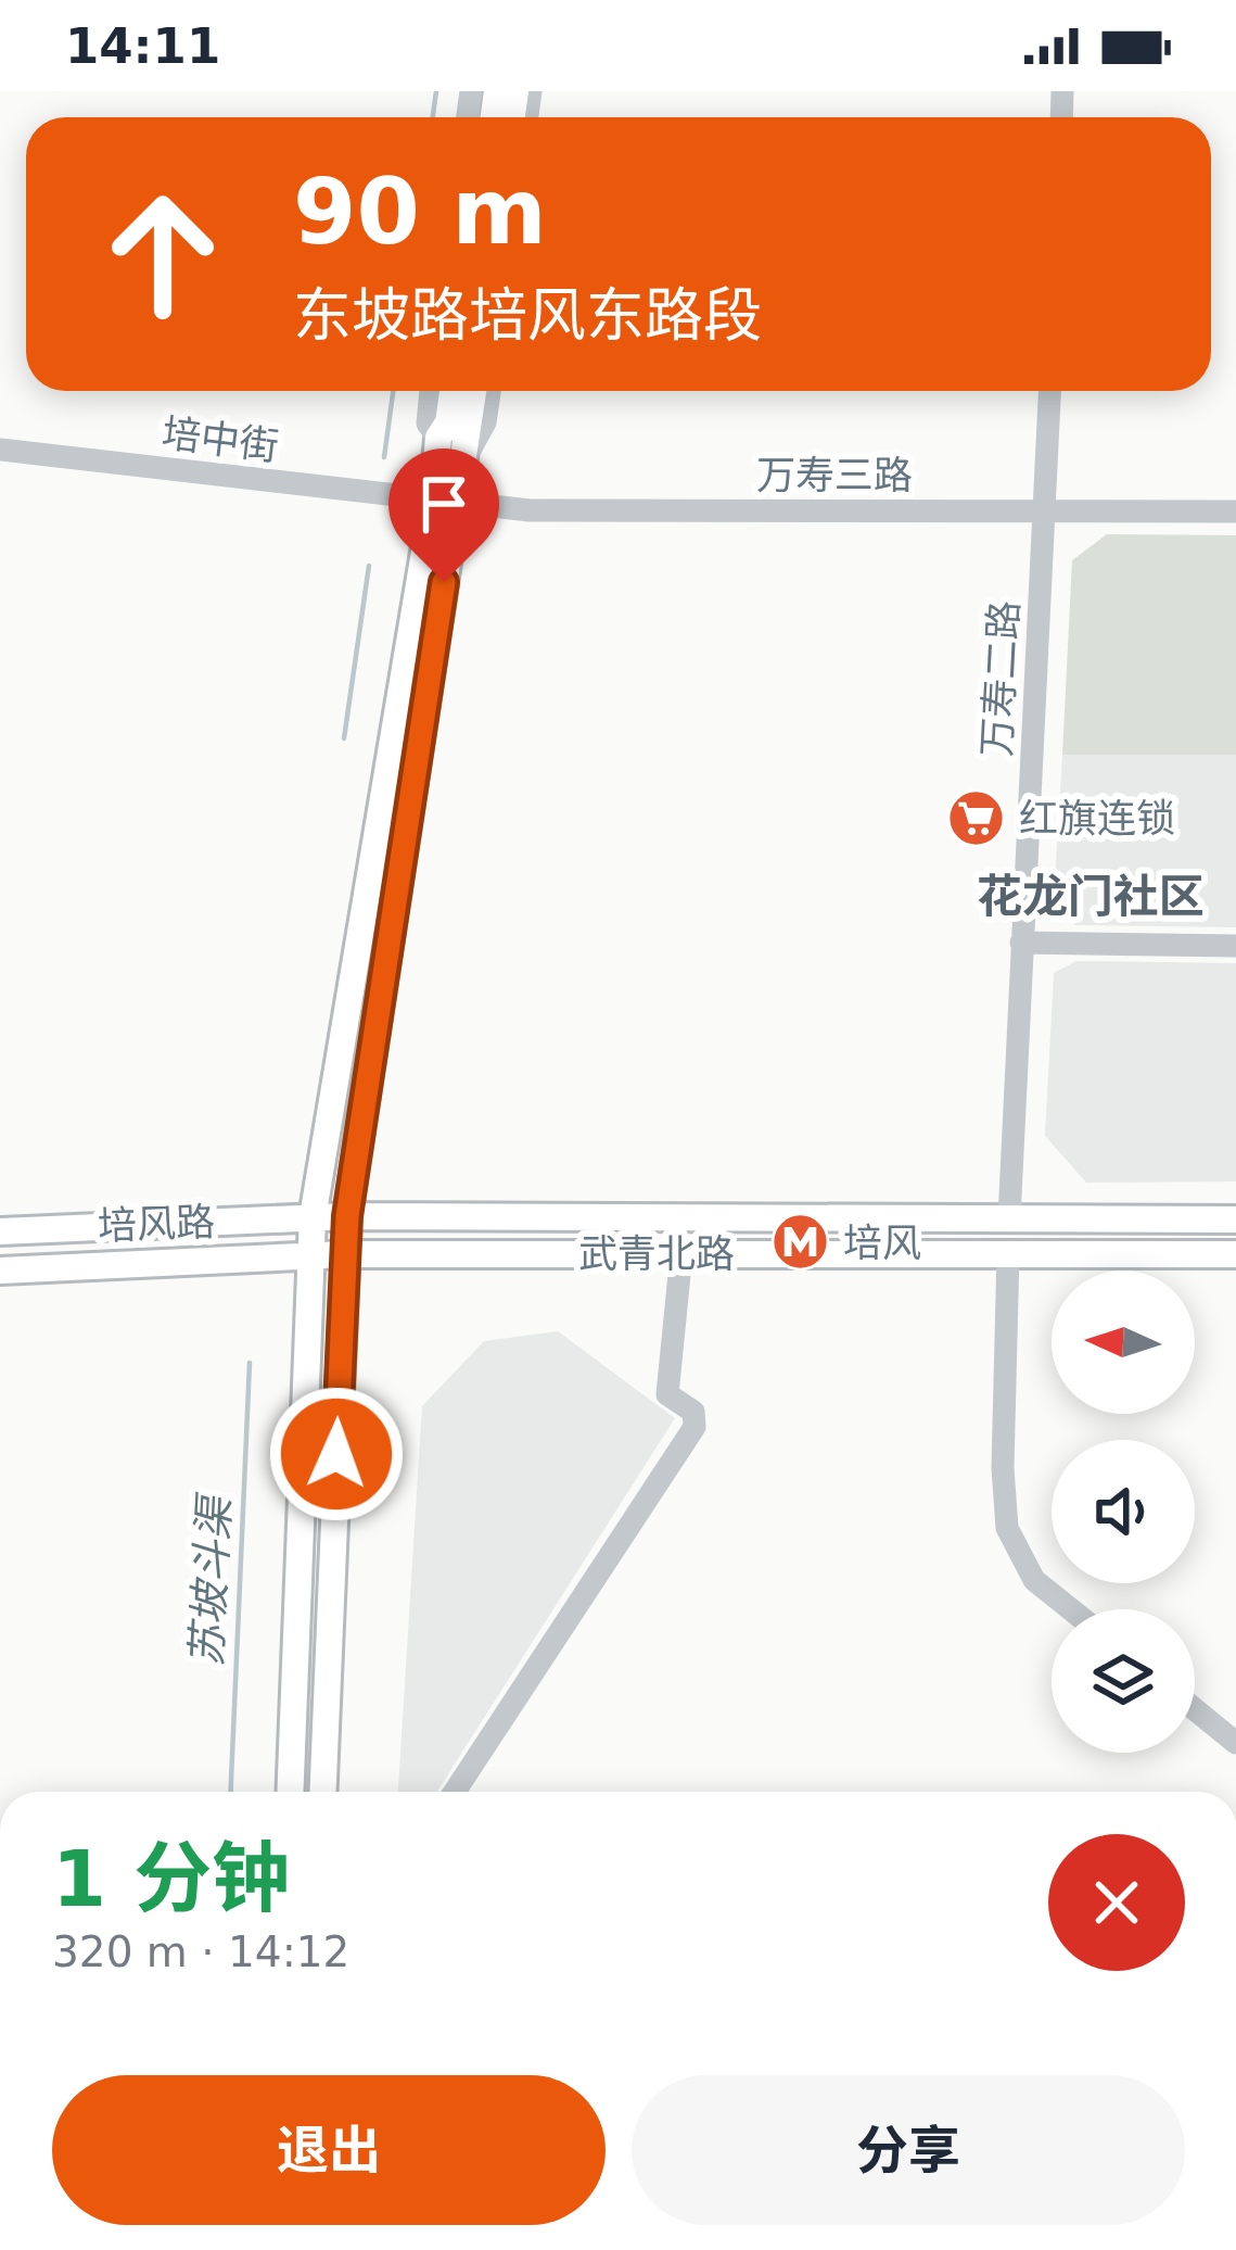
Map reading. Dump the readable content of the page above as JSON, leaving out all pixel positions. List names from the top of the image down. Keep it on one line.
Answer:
{"streets":{"main road":["培风路","武青北路"],"street":["培中街","万寿三路","万寿二路"]},"crossings":[["培中街","万寿三路"],["万寿三路","万寿二路"],["万寿二路","武青北路"],["培风路","武青北路"]],"districts":["花龙门社区"],"water":["苏坡斗渠"],"places":{"supermarket":["红旗连锁"],"metro station":["培风"]},"north":"left","page":{"status":"14:11","turn":["90 m","东坡路培风东路段"],"heading":["1 分钟","320 m · 14:12"],"buttons":["退出","分享"]}}
